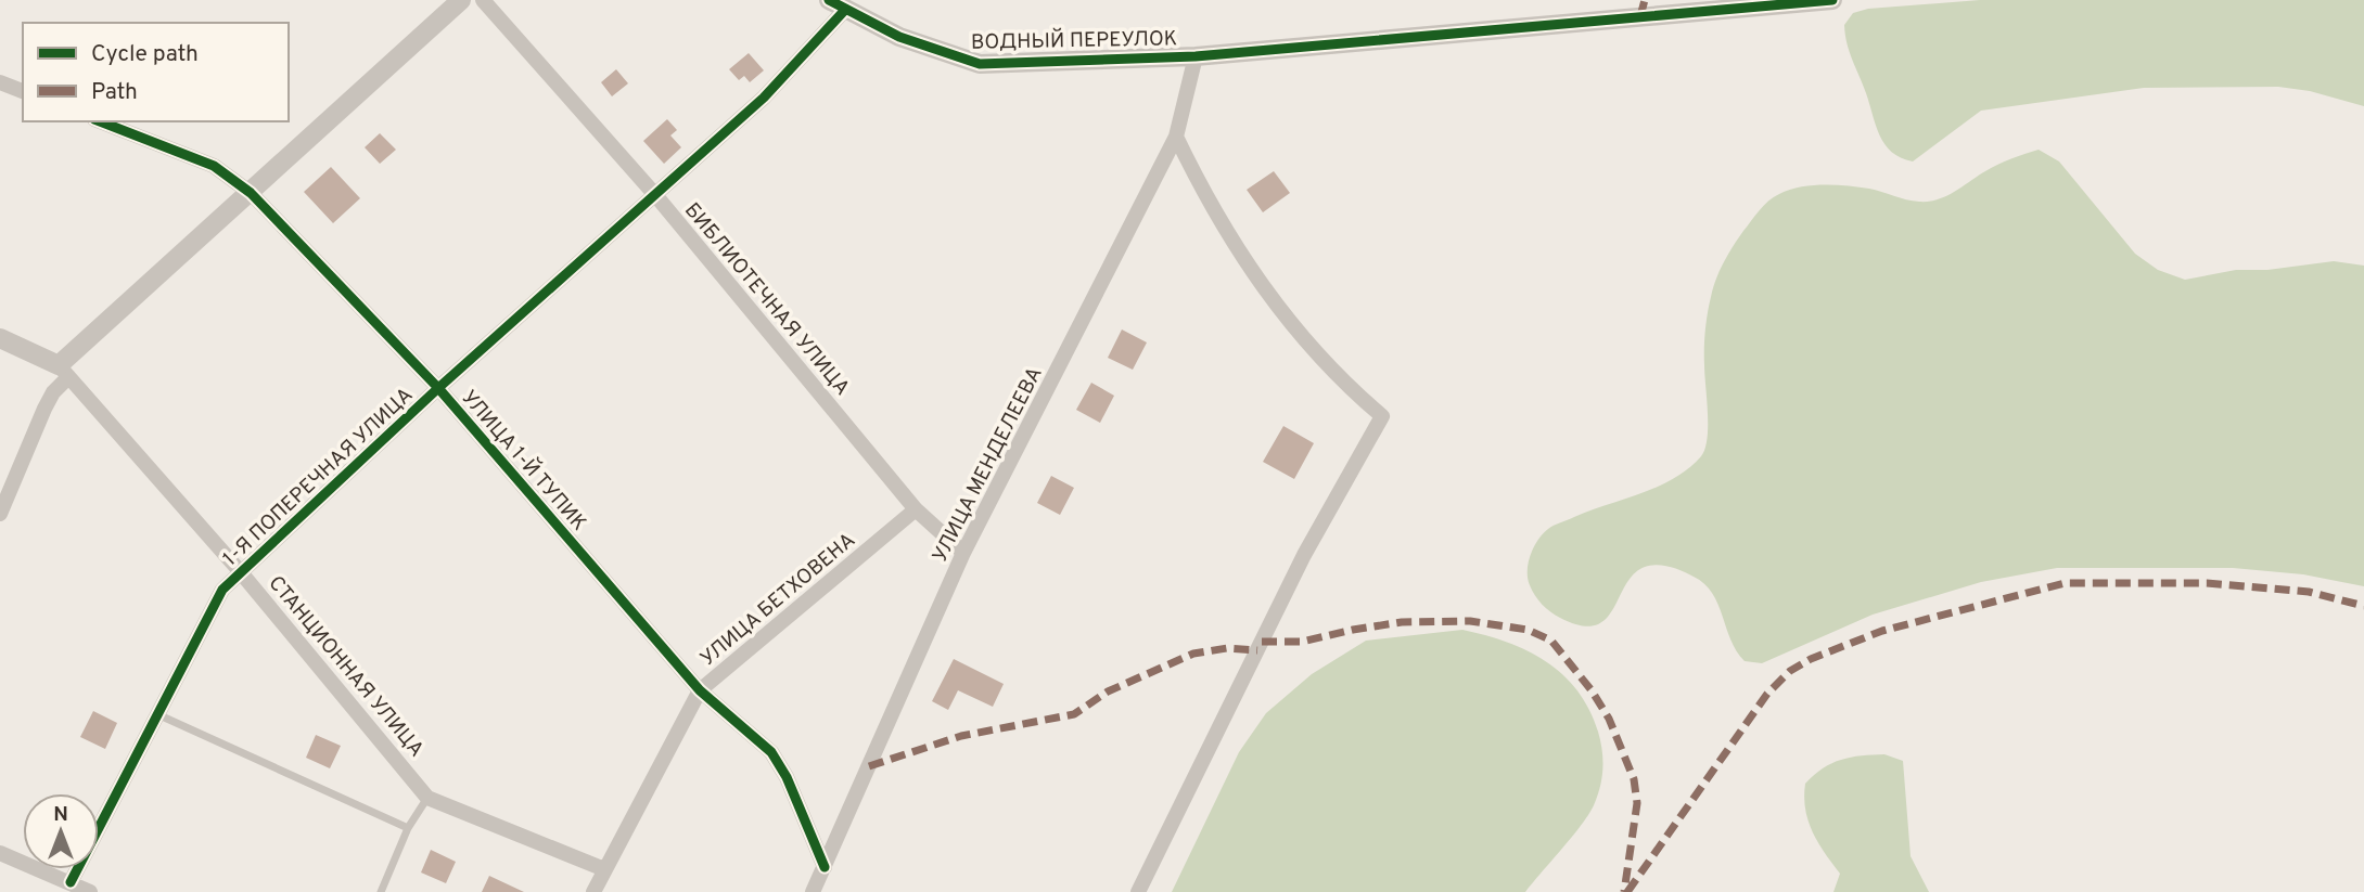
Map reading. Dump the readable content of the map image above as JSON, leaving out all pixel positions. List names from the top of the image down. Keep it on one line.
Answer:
{"streets":{"street":["ВОДНЫЙ ПЕРЕУЛОК","БИБЛИОТЕЧНАЯ УЛИЦА","УЛИЦА 1-Й ТУПИК","УЛИЦА МЕНДЕЛЕЕВА","1-Я ПОПЕРЕЧНАЯ УЛИЦА","УЛИЦА БЕТХОВЕНА","СТАНЦИОННАЯ УЛИЦА"]},"crossings":[["ВОДНЫЙ ПЕРЕУЛОК","УЛИЦА МЕНДЕЛЕЕВА"],["ВОДНЫЙ ПЕРЕУЛОК","1-Я ПОПЕРЕЧНАЯ УЛИЦА"],["БИБЛИОТЕЧНАЯ УЛИЦА","УЛИЦА МЕНДЕЛЕЕВА"],["БИБЛИОТЕЧНАЯ УЛИЦА","1-Я ПОПЕРЕЧНАЯ УЛИЦА"],["БИБЛИОТЕЧНАЯ УЛИЦА","УЛИЦА БЕТХОВЕНА"],["УЛИЦА 1-Й ТУПИК","УЛИЦА МЕНДЕЛЕЕВА"],["УЛИЦА 1-Й ТУПИК","1-Я ПОПЕРЕЧНАЯ УЛИЦА"],["УЛИЦА 1-Й ТУПИК","УЛИЦА БЕТХОВЕНА"],["1-Я ПОПЕРЕЧНАЯ УЛИЦА","СТАНЦИОННАЯ УЛИЦА"],["УЛИЦА БЕТХОВЕНА","СТАНЦИОННАЯ УЛИЦА"]],"legend":["Cycle path","Path"],"north":"top"}
